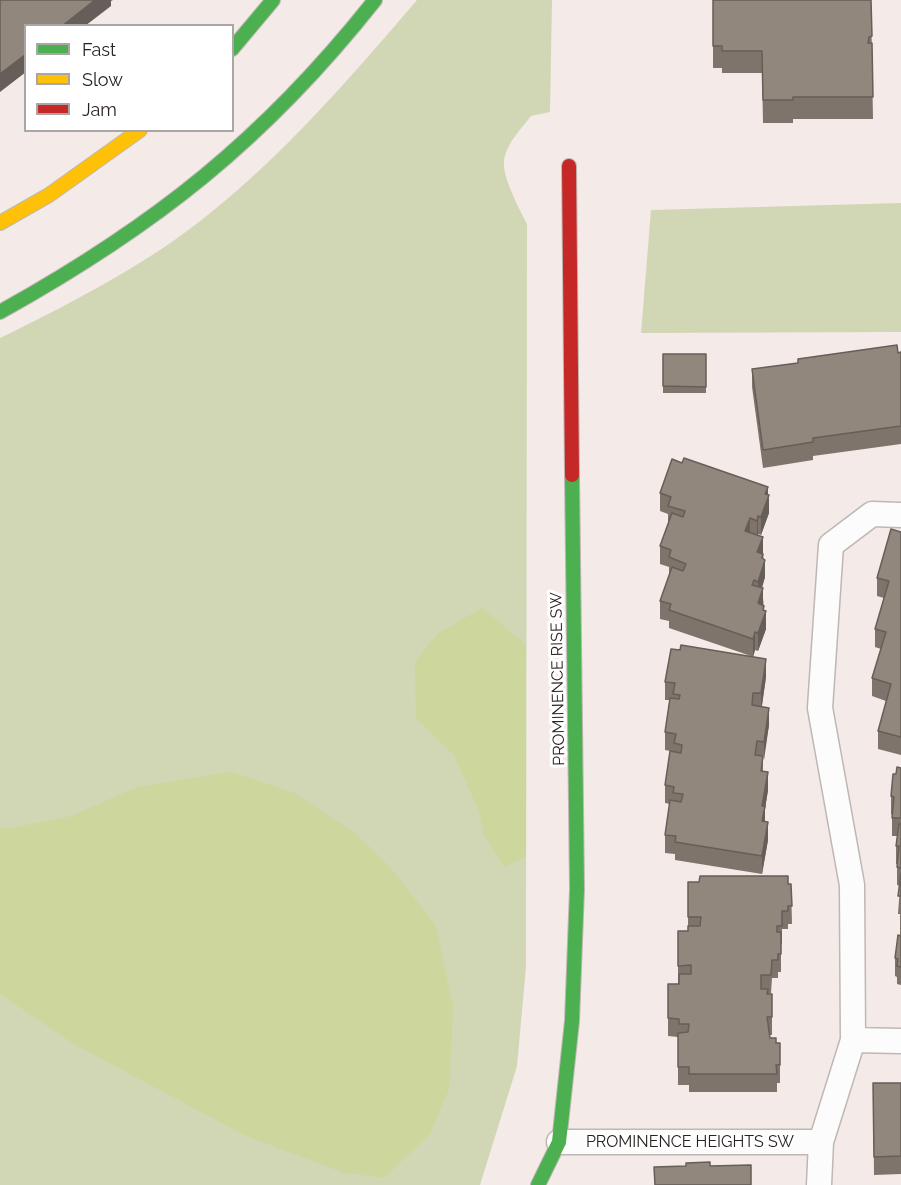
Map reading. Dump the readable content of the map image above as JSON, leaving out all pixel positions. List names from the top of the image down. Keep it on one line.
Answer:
{"streets":{"street":["PROMINENCE RISE SW"],"lane":["PROMINENCE HEIGHTS SW"]},"crossings":[["PROMINENCE RISE SW","PROMINENCE HEIGHTS SW"]],"legend":["Fast","Slow","Jam"]}
